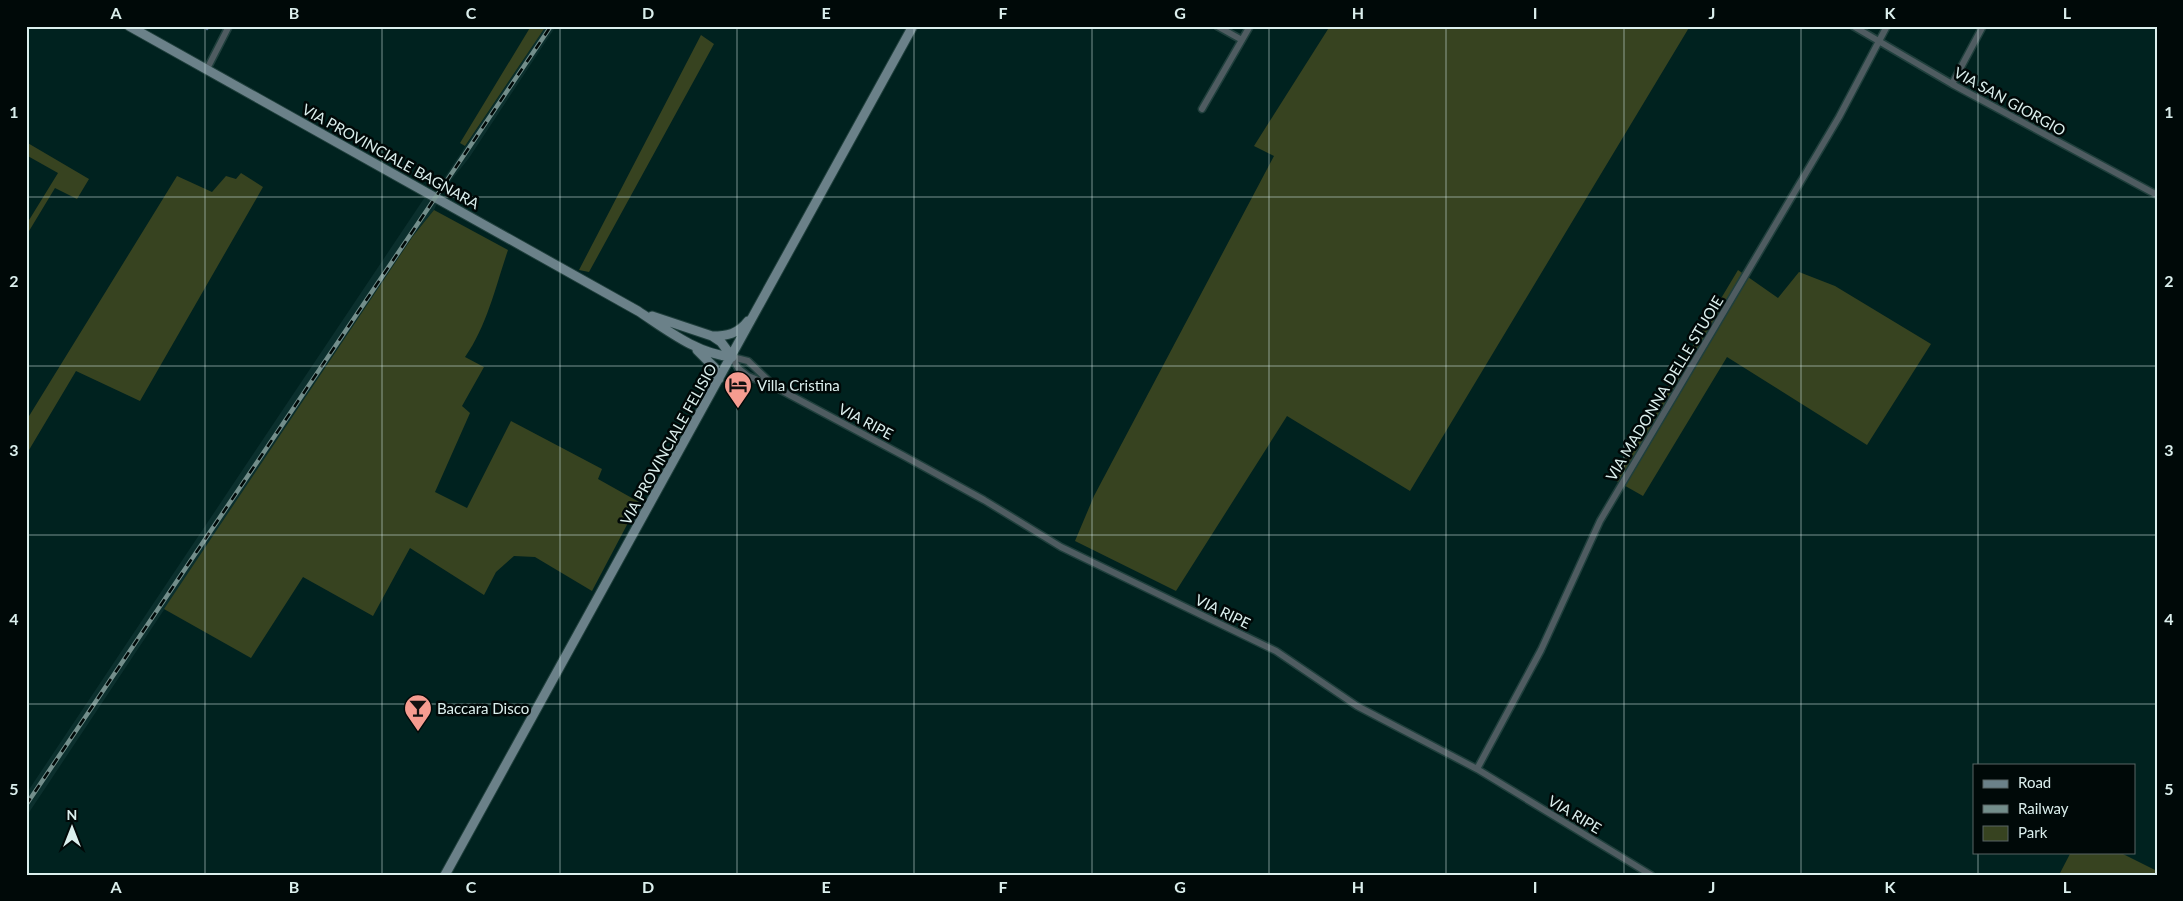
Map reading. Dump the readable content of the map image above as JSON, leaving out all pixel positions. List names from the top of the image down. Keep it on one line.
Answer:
{"streets":{"main road":["VIA PROVINCIALE BAGNARA","VIA PROVINCIALE FELISIO"],"street":["VIA SAN GIORGIO","VIA MADONNA DELLE STUOIE","VIA RIPE"]},"crossings":[["VIA SAN GIORGIO","VIA MADONNA DELLE STUOIE"],["VIA PROVINCIALE BAGNARA","VIA RIPE"],["VIA PROVINCIALE BAGNARA","VIA PROVINCIALE FELISIO"],["VIA MADONNA DELLE STUOIE","VIA RIPE"],["VIA RIPE","VIA PROVINCIALE FELISIO"]],"places":{"hotel":["Villa Cristina"],"bar":["Baccara Disco"]},"legend":["Road","Railway","Park"],"north":"top","grid":{"columns":["A","B","C","D","E","F","G","H","I","J","K","L"],"rows":["1","2","3","4","5"]}}
